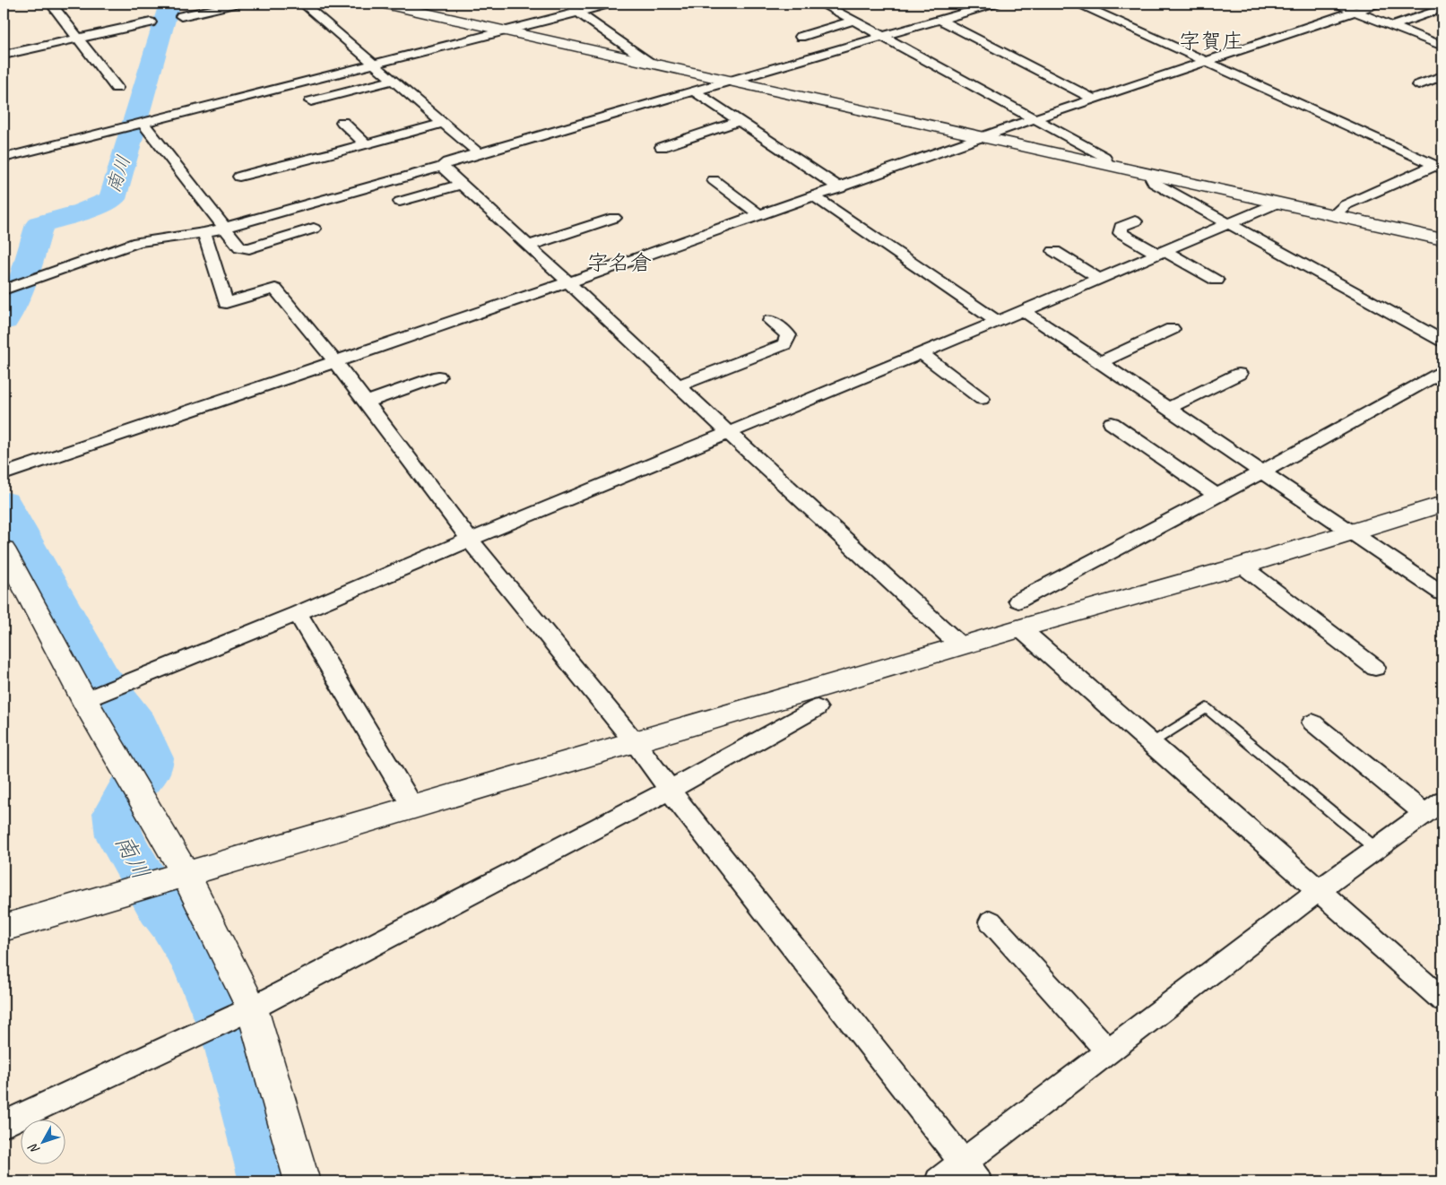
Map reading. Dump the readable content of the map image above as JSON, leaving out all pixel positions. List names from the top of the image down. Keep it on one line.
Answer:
{"districts":["字賀庄","字名倉"],"water":["南川"],"north":"bottom left"}
